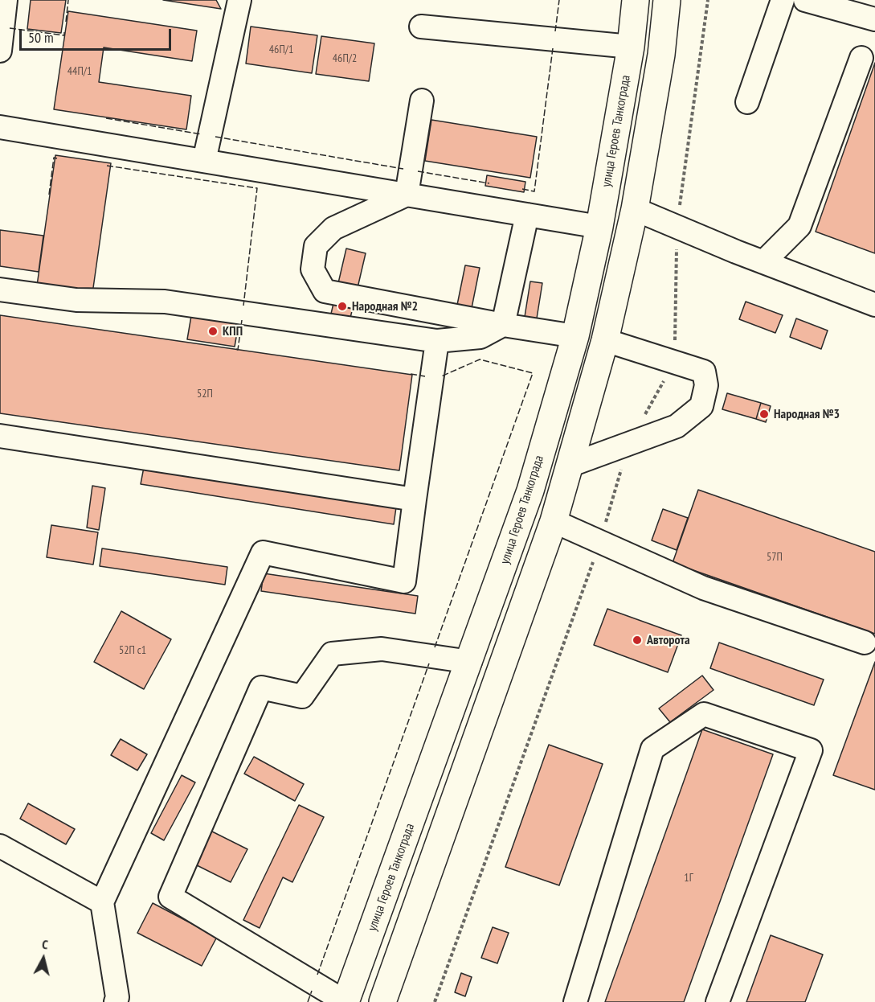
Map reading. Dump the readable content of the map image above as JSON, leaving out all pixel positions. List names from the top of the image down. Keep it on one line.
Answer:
{"streets":{"main road":["улица Героев Танкограда"]},"places":["Народная №2","КПП","Народная №3","Авторота"],"house_numbers":["46П/1","46П/2","44П/1","52П","57П","52П с1","1Г"],"scale_bar":"50 m","north":"top"}
